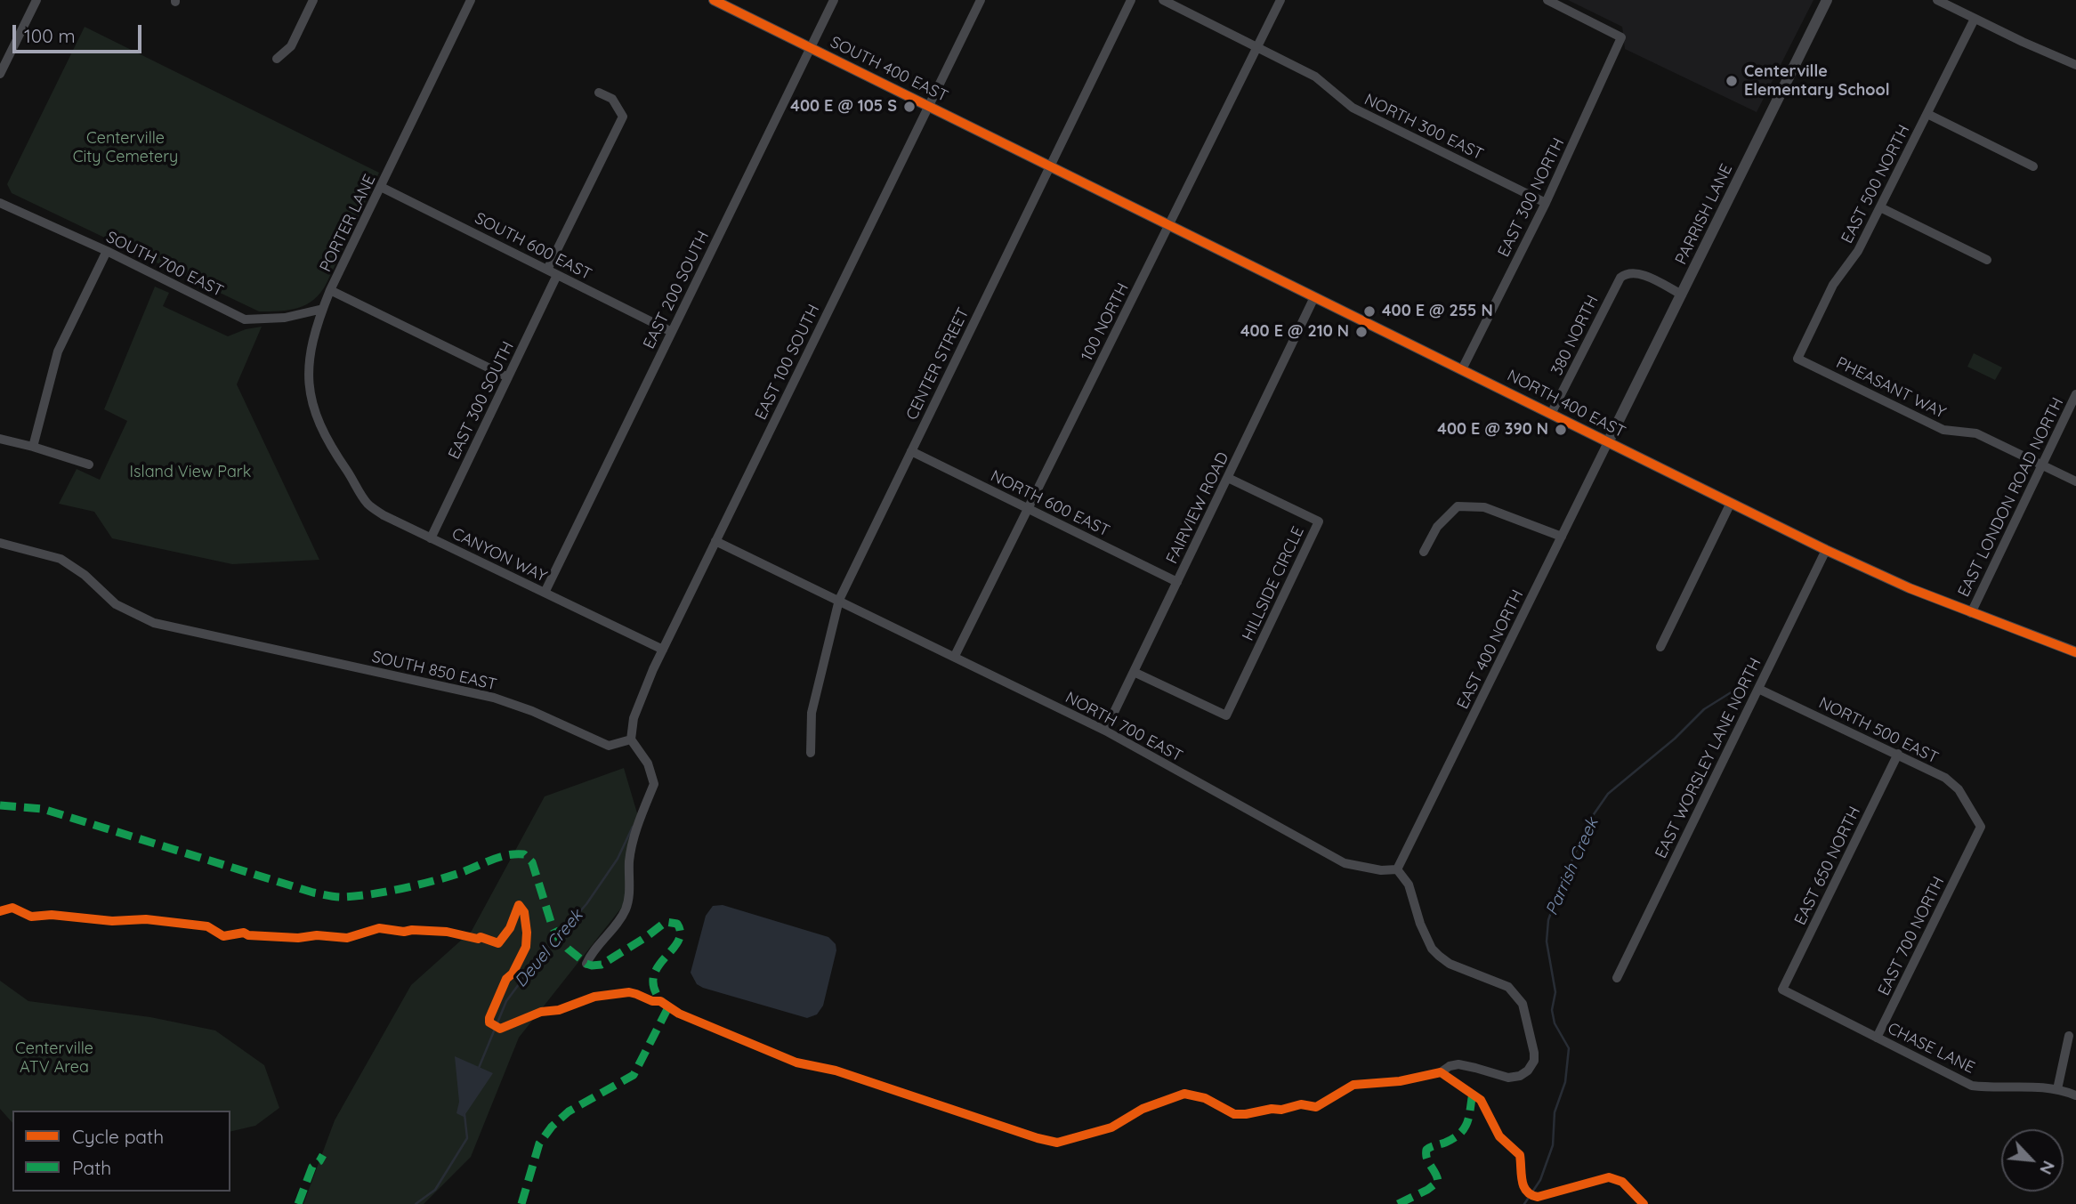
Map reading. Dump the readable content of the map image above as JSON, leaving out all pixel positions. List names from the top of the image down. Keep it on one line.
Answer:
{"streets":{"street":["SOUTH 400 EAST","NORTH 300 EAST","EAST 500 NORTH","EAST 300 NORTH","PARRISH LANE","PORTER LANE","SOUTH 600 EAST","SOUTH 700 EAST","EAST 200 SOUTH","100 NORTH","380 NORTH","EAST 100 SOUTH","CENTER STREET","PHEASANT WAY","EAST 300 SOUTH","NORTH 400 EAST","EAST LONDON ROAD NORTH","NORTH 600 EAST","FAIRVIEW ROAD","CANYON WAY","HILLSIDE CIRCLE","EAST 400 NORTH","SOUTH 850 EAST","NORTH 700 EAST","NORTH 500 EAST","EAST WORSLEY LANE NORTH","EAST 650 NORTH","EAST 700 NORTH","CHASE LANE"]},"crossings":[["SOUTH 400 EAST","EAST 200 SOUTH"],["SOUTH 400 EAST","EAST 100 SOUTH"],["SOUTH 400 EAST","CENTER STREET"],["SOUTH 400 EAST","NORTH 400 EAST"],["NORTH 300 EAST","EAST 300 NORTH"],["NORTH 300 EAST","100 NORTH"],["EAST 500 NORTH","PHEASANT WAY"],["EAST 300 NORTH","NORTH 400 EAST"],["PARRISH LANE","380 NORTH"],["PARRISH LANE","NORTH 400 EAST"],["PARRISH LANE","EAST 400 NORTH"],["PORTER LANE","SOUTH 600 EAST"],["PORTER LANE","SOUTH 700 EAST"],["PORTER LANE","CANYON WAY"],["SOUTH 600 EAST","EAST 200 SOUTH"],["SOUTH 600 EAST","EAST 300 SOUTH"],["EAST 200 SOUTH","CANYON WAY"],["100 NORTH","NORTH 400 EAST"],["100 NORTH","NORTH 600 EAST"],["100 NORTH","NORTH 700 EAST"],["380 NORTH","NORTH 400 EAST"],["EAST 100 SOUTH","CANYON WAY"],["EAST 100 SOUTH","SOUTH 850 EAST"],["CENTER STREET","NORTH 400 EAST"],["CENTER STREET","NORTH 600 EAST"],["CENTER STREET","NORTH 700 EAST"],["PHEASANT WAY","EAST LONDON ROAD NORTH"],["EAST 300 SOUTH","CANYON WAY"],["NORTH 400 EAST","EAST LONDON ROAD NORTH"],["NORTH 400 EAST","FAIRVIEW ROAD"],["NORTH 400 EAST","EAST 400 NORTH"],["NORTH 400 EAST","EAST WORSLEY LANE NORTH"],["NORTH 600 EAST","FAIRVIEW ROAD"],["FAIRVIEW ROAD","HILLSIDE CIRCLE"],["FAIRVIEW ROAD","NORTH 700 EAST"],["EAST 400 NORTH","NORTH 700 EAST"],["NORTH 500 EAST","EAST WORSLEY LANE NORTH"],["NORTH 500 EAST","EAST 650 NORTH"],["NORTH 500 EAST","EAST 700 NORTH"],["EAST 650 NORTH","CHASE LANE"],["EAST 700 NORTH","CHASE LANE"]],"water":["Parrish Creek","Deuel Creek"],"parks":["Centerville City Cemetery","Island View Park","Centerville ATV Area"],"places":["Centerville Elementary School","400 E @ 105 S","400 E @ 255 N","400 E @ 210 N","400 E @ 390 N"],"legend":["Cycle path","Path"],"scale_bar":"100 m","north":"bottom right"}
